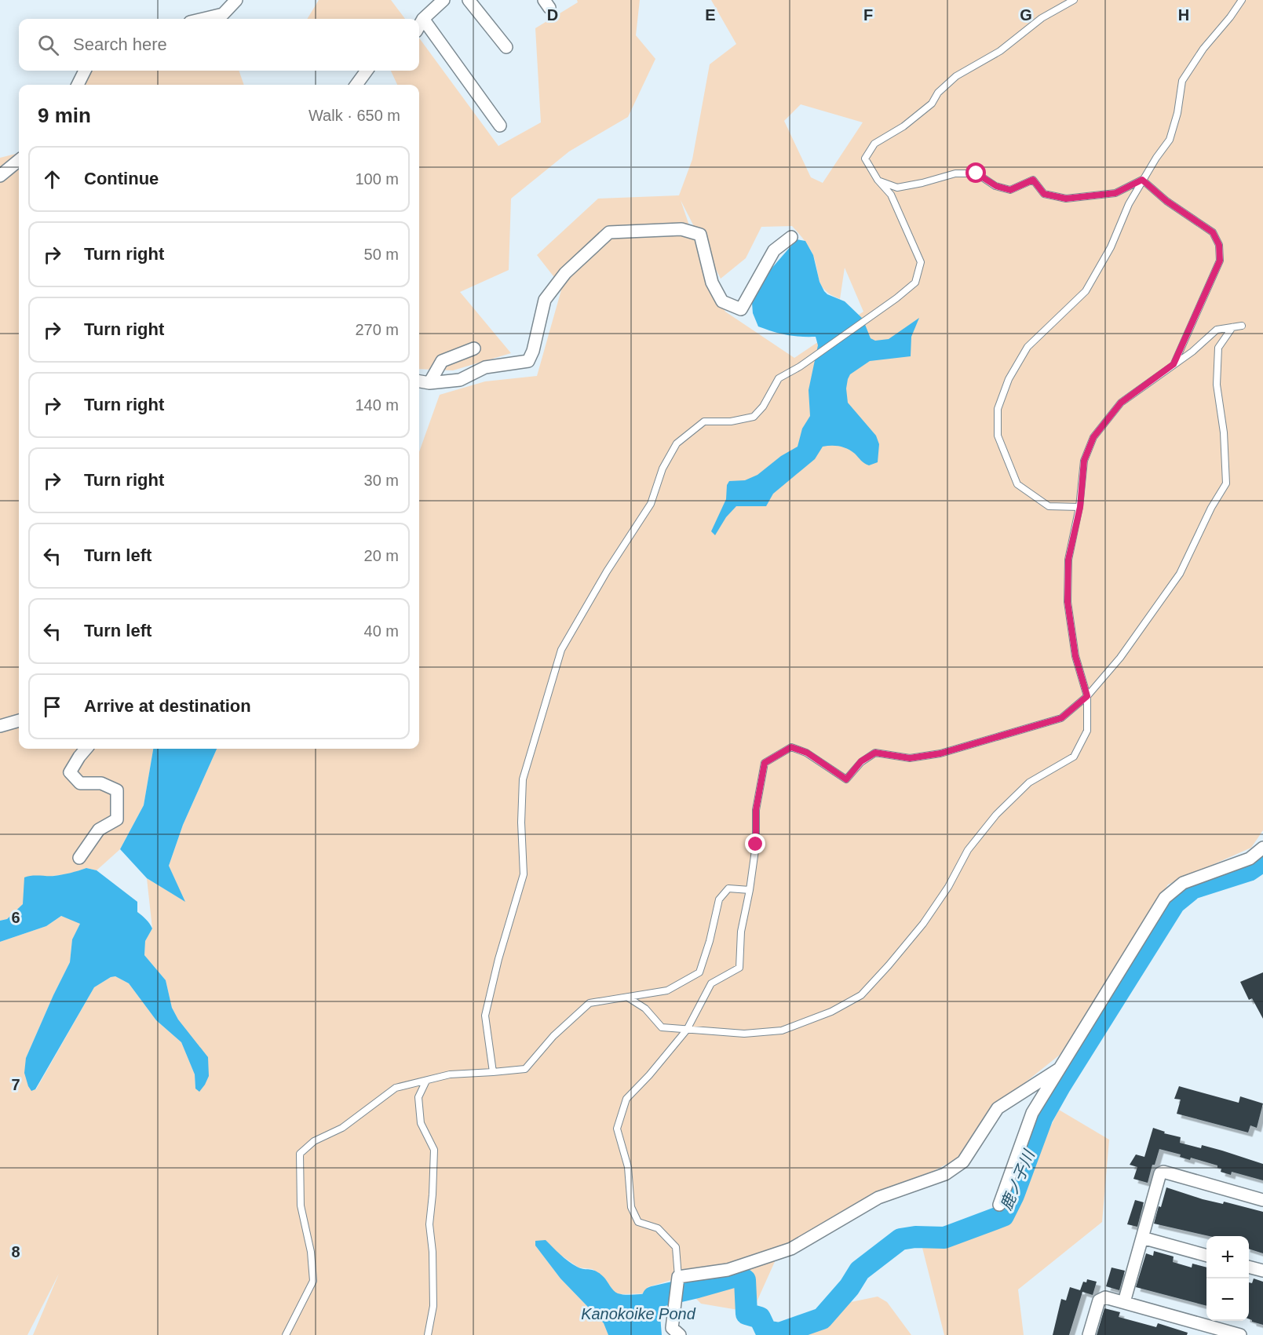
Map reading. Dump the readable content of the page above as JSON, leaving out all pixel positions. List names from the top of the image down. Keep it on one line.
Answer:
{"water":["鹿ノ子川","Kanokoike Pond"],"page":{"search":"Search here","heading":["9 min","Walk · 650 m"],"list":[["Continue","100 m"],["Turn right","50 m"],["Turn right","270 m"],["Turn right","140 m"],["Turn right","30 m"],["Turn left","20 m"],["Turn left","40 m"],"Arrive at destination"],"map_buttons":["+","−"]},"grid":{"columns":["D","E","F","G","H"],"rows":["6","7","8"]}}
